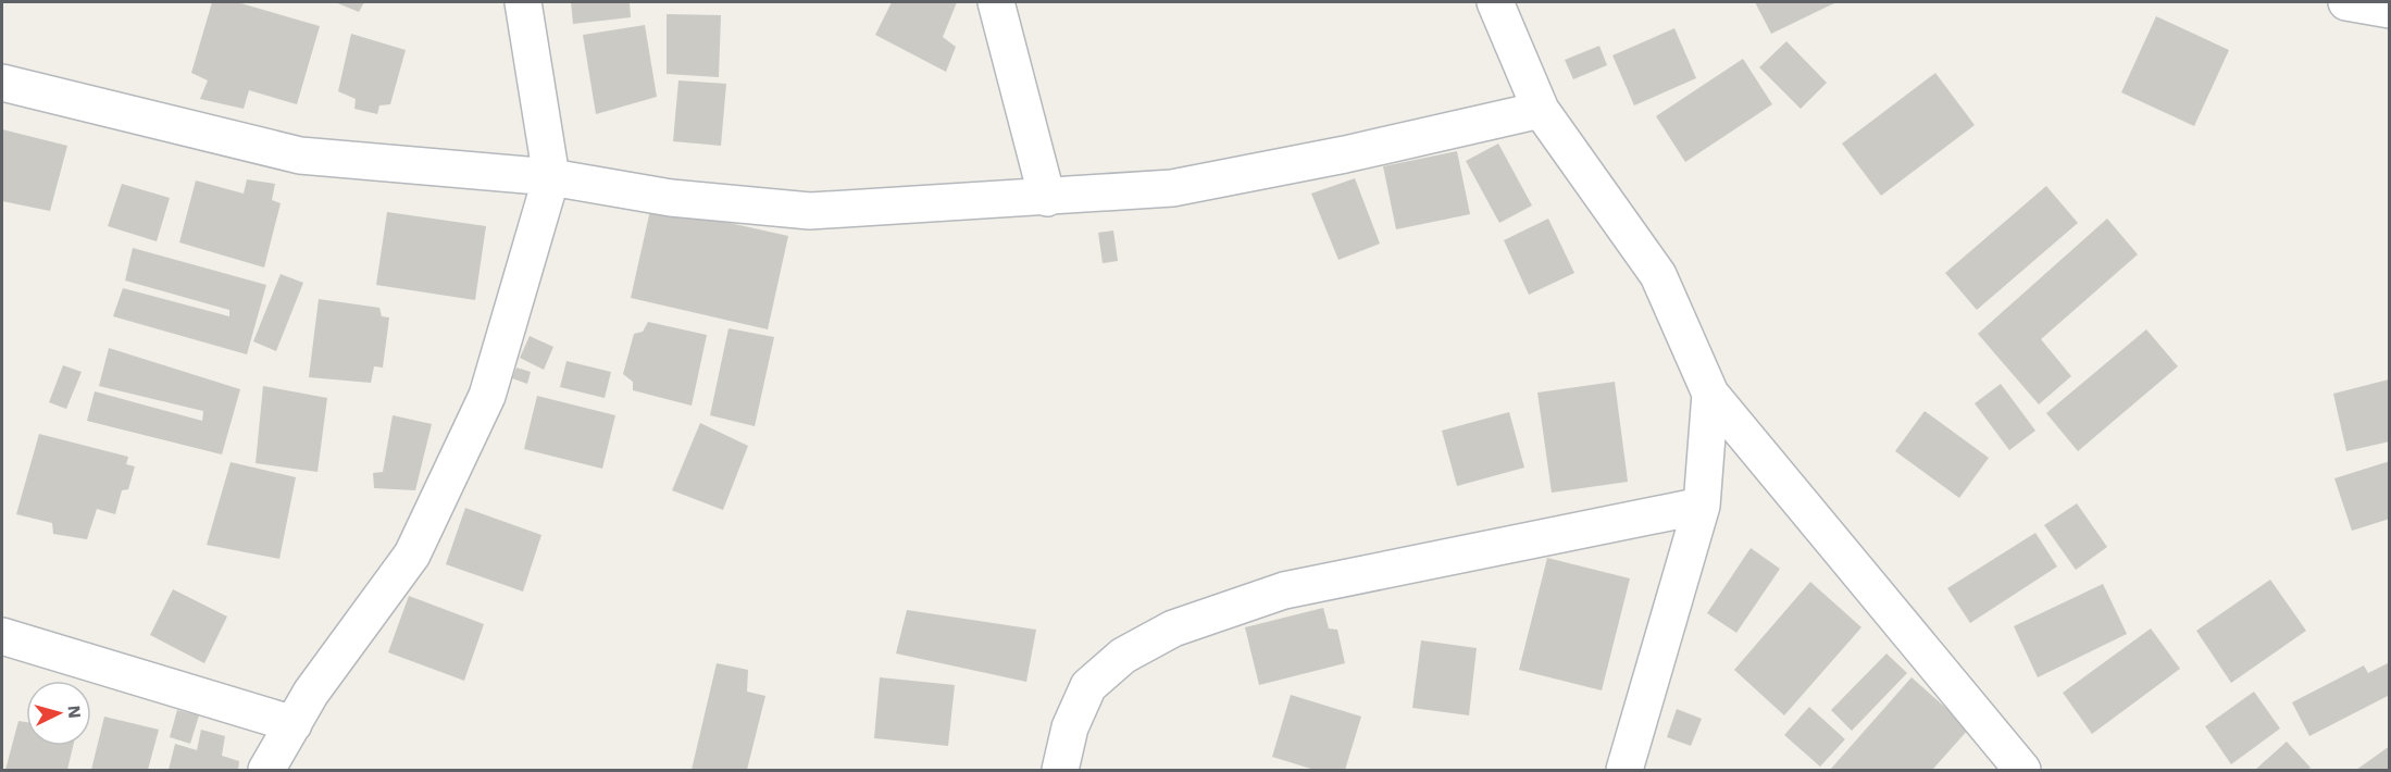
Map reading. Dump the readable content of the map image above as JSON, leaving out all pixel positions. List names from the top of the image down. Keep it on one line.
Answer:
{"north":"right"}
